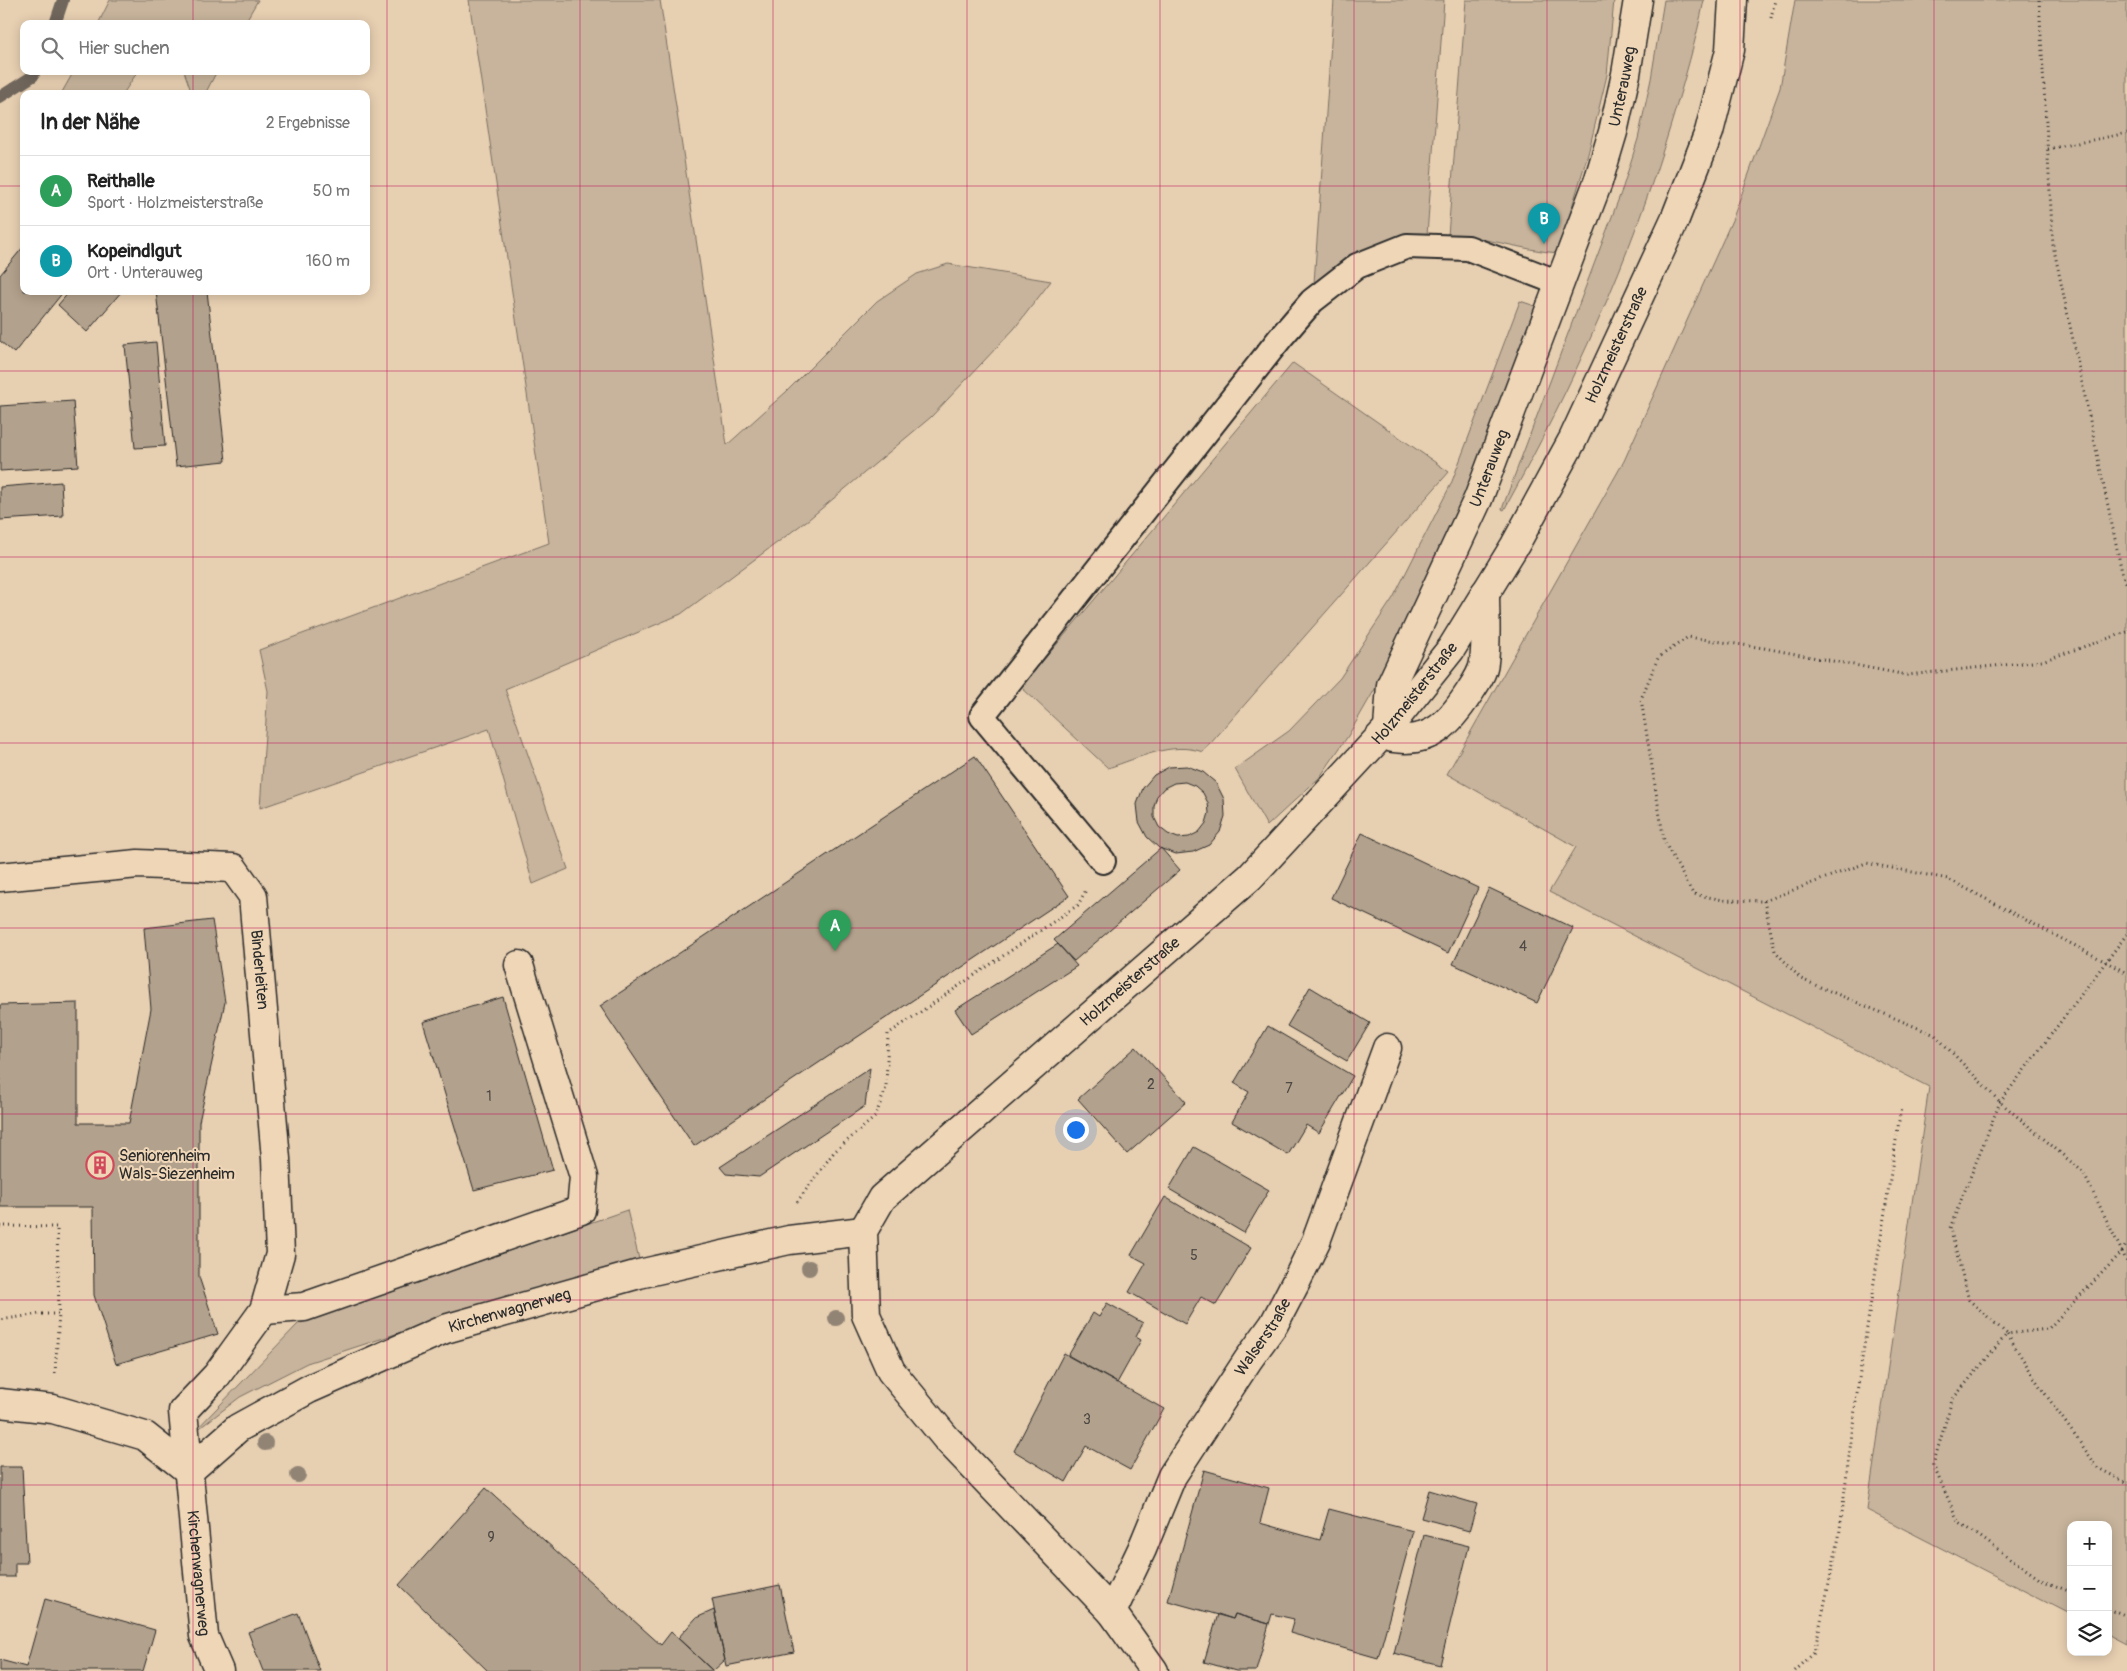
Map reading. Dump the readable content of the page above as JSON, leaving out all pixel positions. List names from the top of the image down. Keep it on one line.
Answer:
{"streets":{"street":["Unterauweg","Holzmeisterstraße","Binderleiten","Kirchenwagnerweg","Walserstraße"]},"crossings":[["Unterauweg","Holzmeisterstraße"],["Holzmeisterstraße","Kirchenwagnerweg"],["Binderleiten","Kirchenwagnerweg"]],"places":{"building":["Seniorenheim Wals-Siezenheim"]},"house_numbers":["4","2","7","1","5","3","9"],"page":{"search":"Hier suchen","heading":["In der Nähe","2 Ergebnisse"],"list":[{"mark":"A","name":"Reithalle","note":"Sport · Holzmeisterstraße","value":"50 m"},{"mark":"B","name":"Kopeindlgut","note":"Ort · Unterauweg","value":"160 m"}],"pins":["B","A"],"map_buttons":["+","−"]}}
